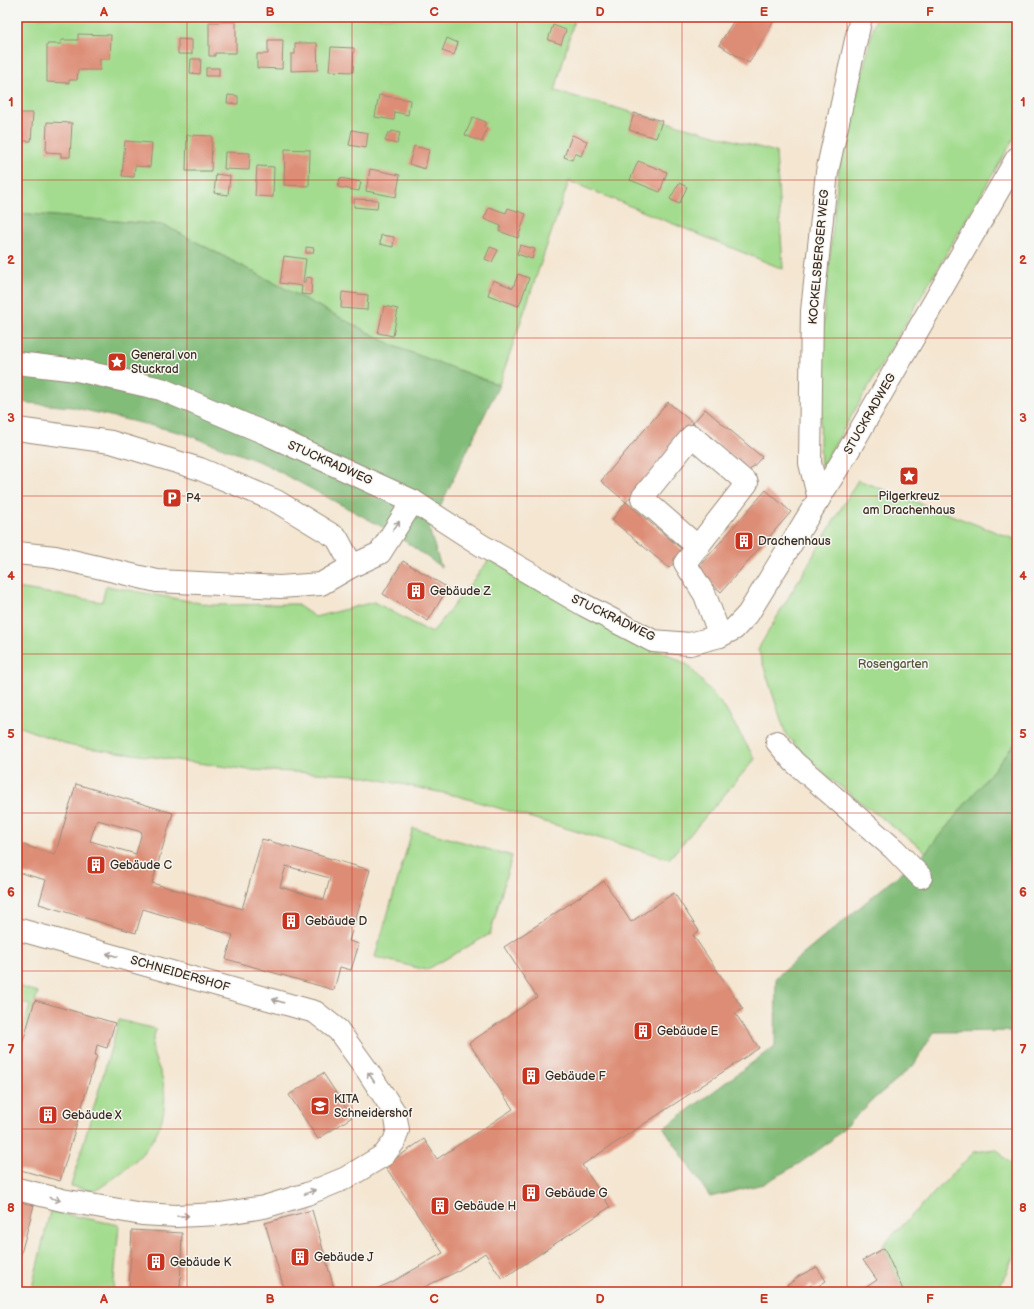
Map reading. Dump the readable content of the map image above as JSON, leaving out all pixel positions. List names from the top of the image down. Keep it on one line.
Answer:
{"streets":{"street":["KOCKELSBERGER WEG","STUCKRADWEG","SCHNEIDERSHOF"]},"crossings":[["KOCKELSBERGER WEG","STUCKRADWEG"]],"parks":["Rosengarten"],"places":{"place":["General von Stuckrad","Pilgerkreuz am Drachenhaus"],"parking":["P4"],"building":["Drachenhaus","Gebäude Z","Gebäude C","Gebäude D","Gebäude E","Gebäude F","Gebäude X","Gebäude G","Gebäude H","Gebäude J","Gebäude K"],"school or university":["KITA Schneidershof"]},"grid":{"columns":["A","B","C","D","E","F"],"rows":["1","2","3","4","5","6","7","8"]}}
